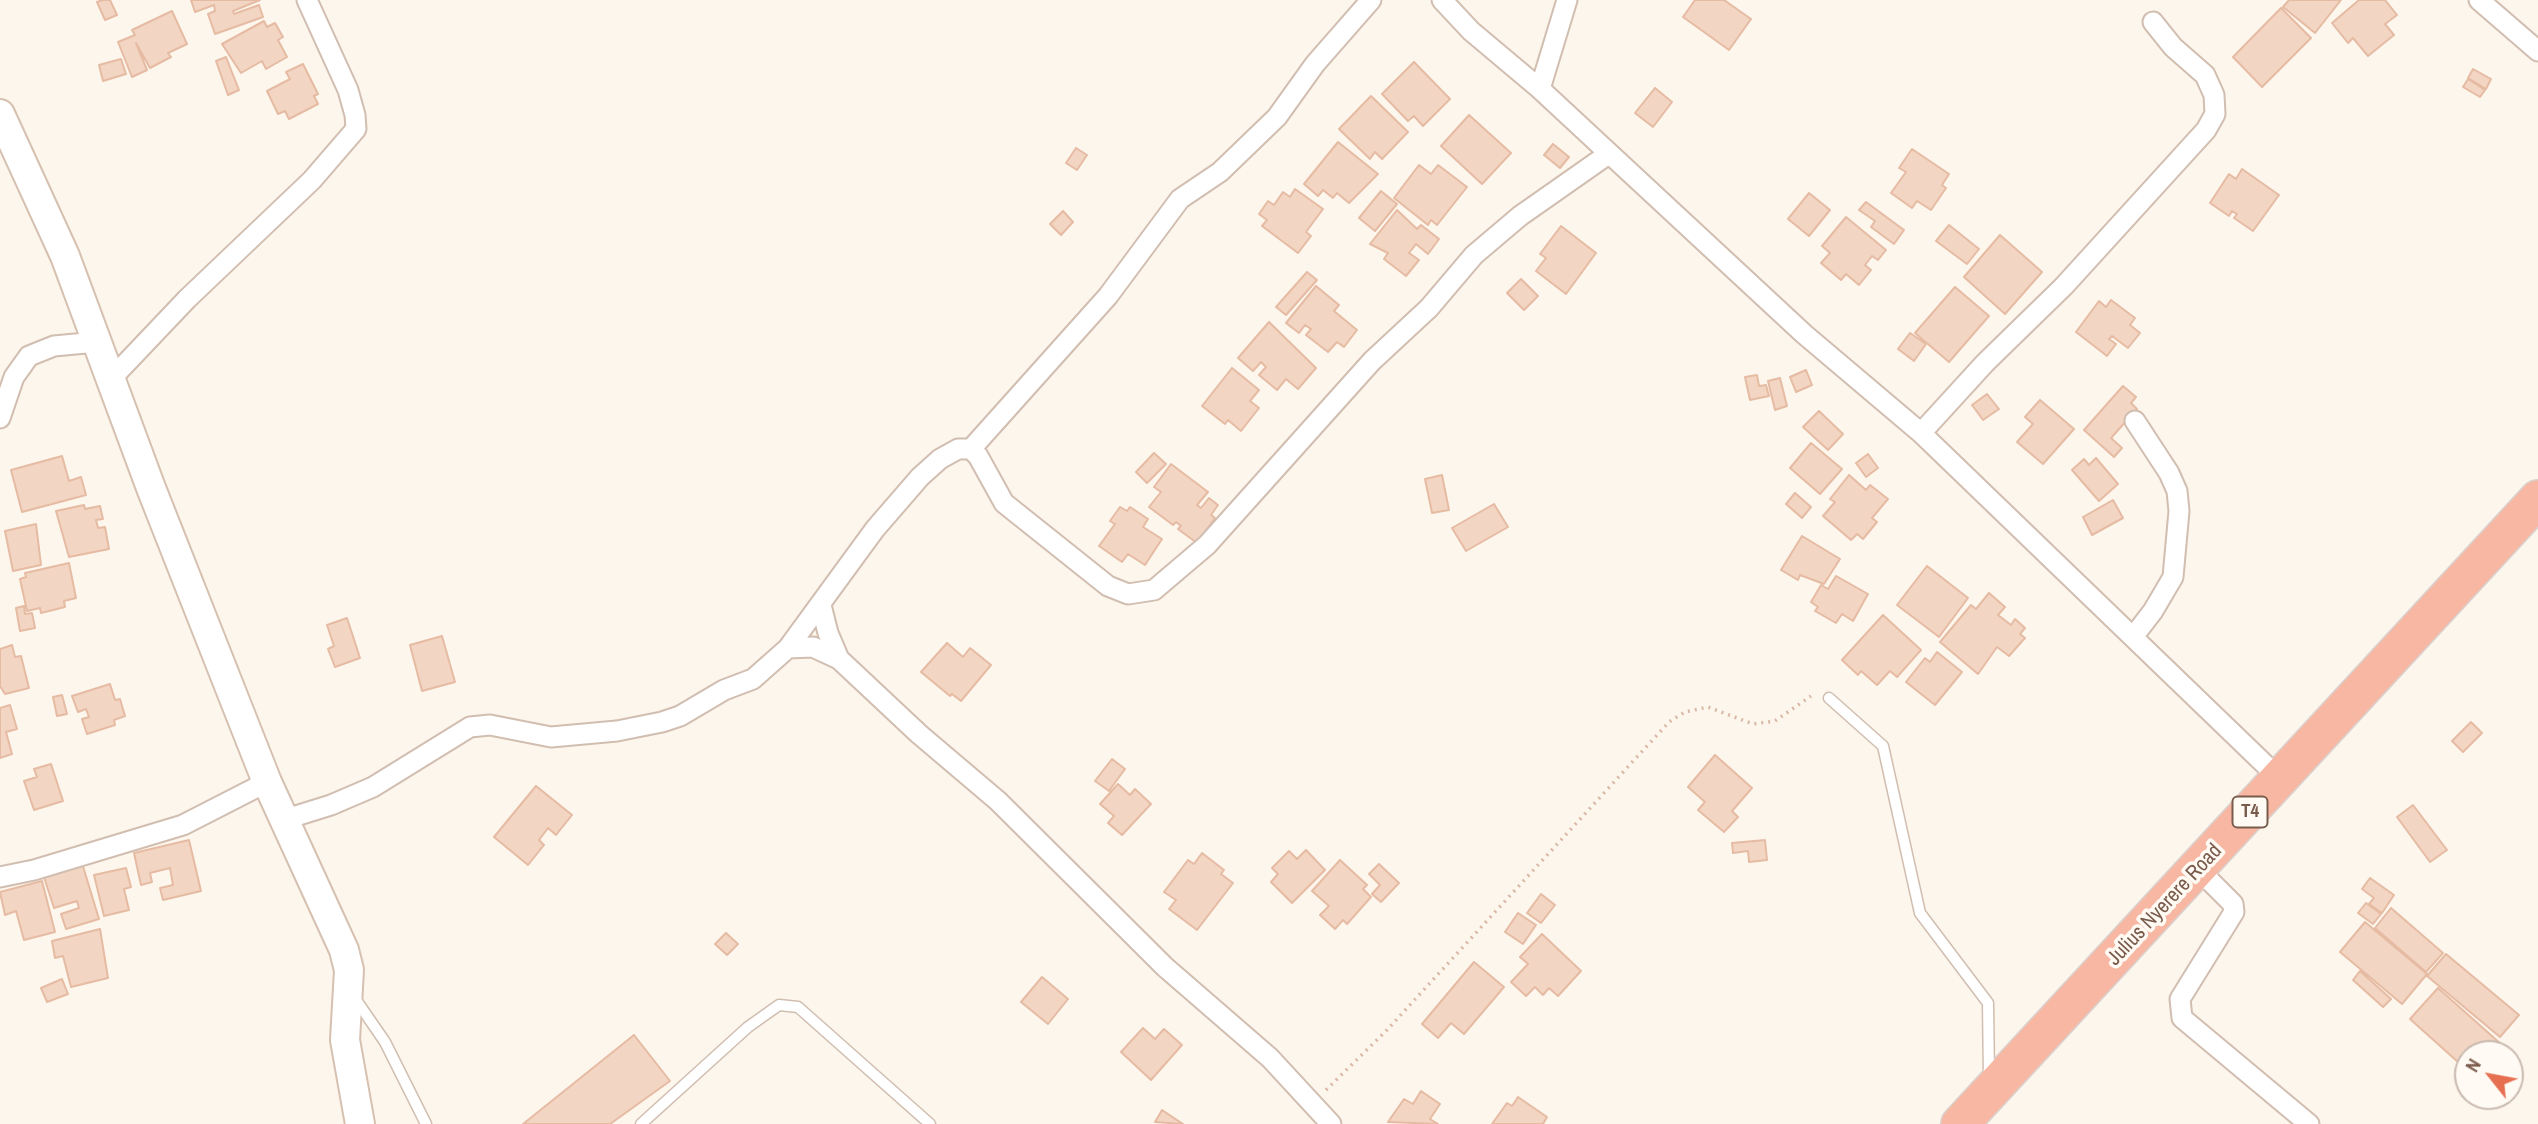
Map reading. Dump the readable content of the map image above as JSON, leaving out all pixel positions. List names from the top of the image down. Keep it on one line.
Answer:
{"streets":{"highway":["T4","Julius Nyerere Road"]},"north":"top left"}
